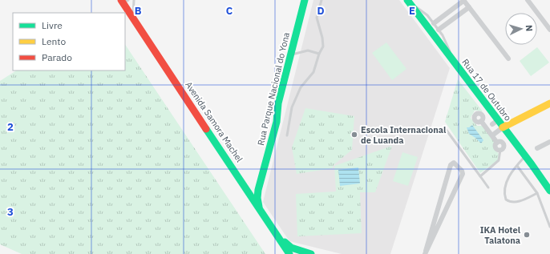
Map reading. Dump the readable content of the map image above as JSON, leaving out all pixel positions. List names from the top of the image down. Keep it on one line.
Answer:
{"streets":{"main road":["Rua Parque Nacional do Yona","Rua 17 de Outubro","Avenida Samora Machel"]},"crossings":[["Rua Parque Nacional do Yona","Avenida Samora Machel"]],"places":["Escola Internacional de Luanda","IKA Hotel Talatona"],"legend":["Livre","Lento","Parado"],"north":"right","grid":{"columns":["B","C","D","E"],"rows":["2","3"]}}
